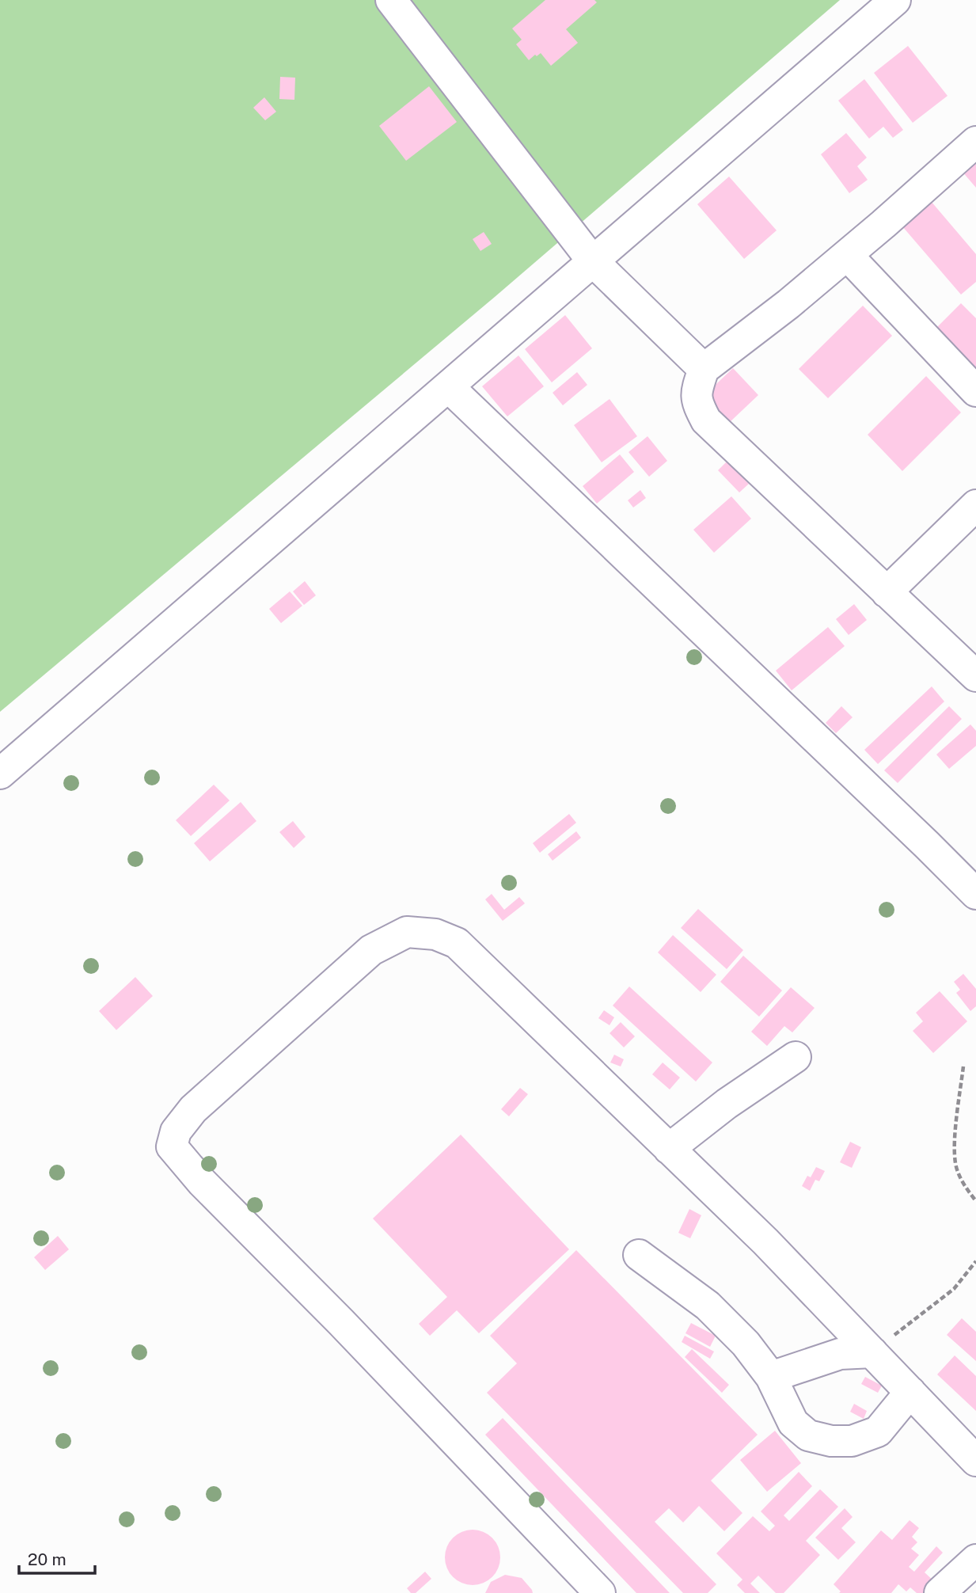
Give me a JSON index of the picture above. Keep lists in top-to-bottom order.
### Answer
{
  "scale_bar": "20 m"
}
